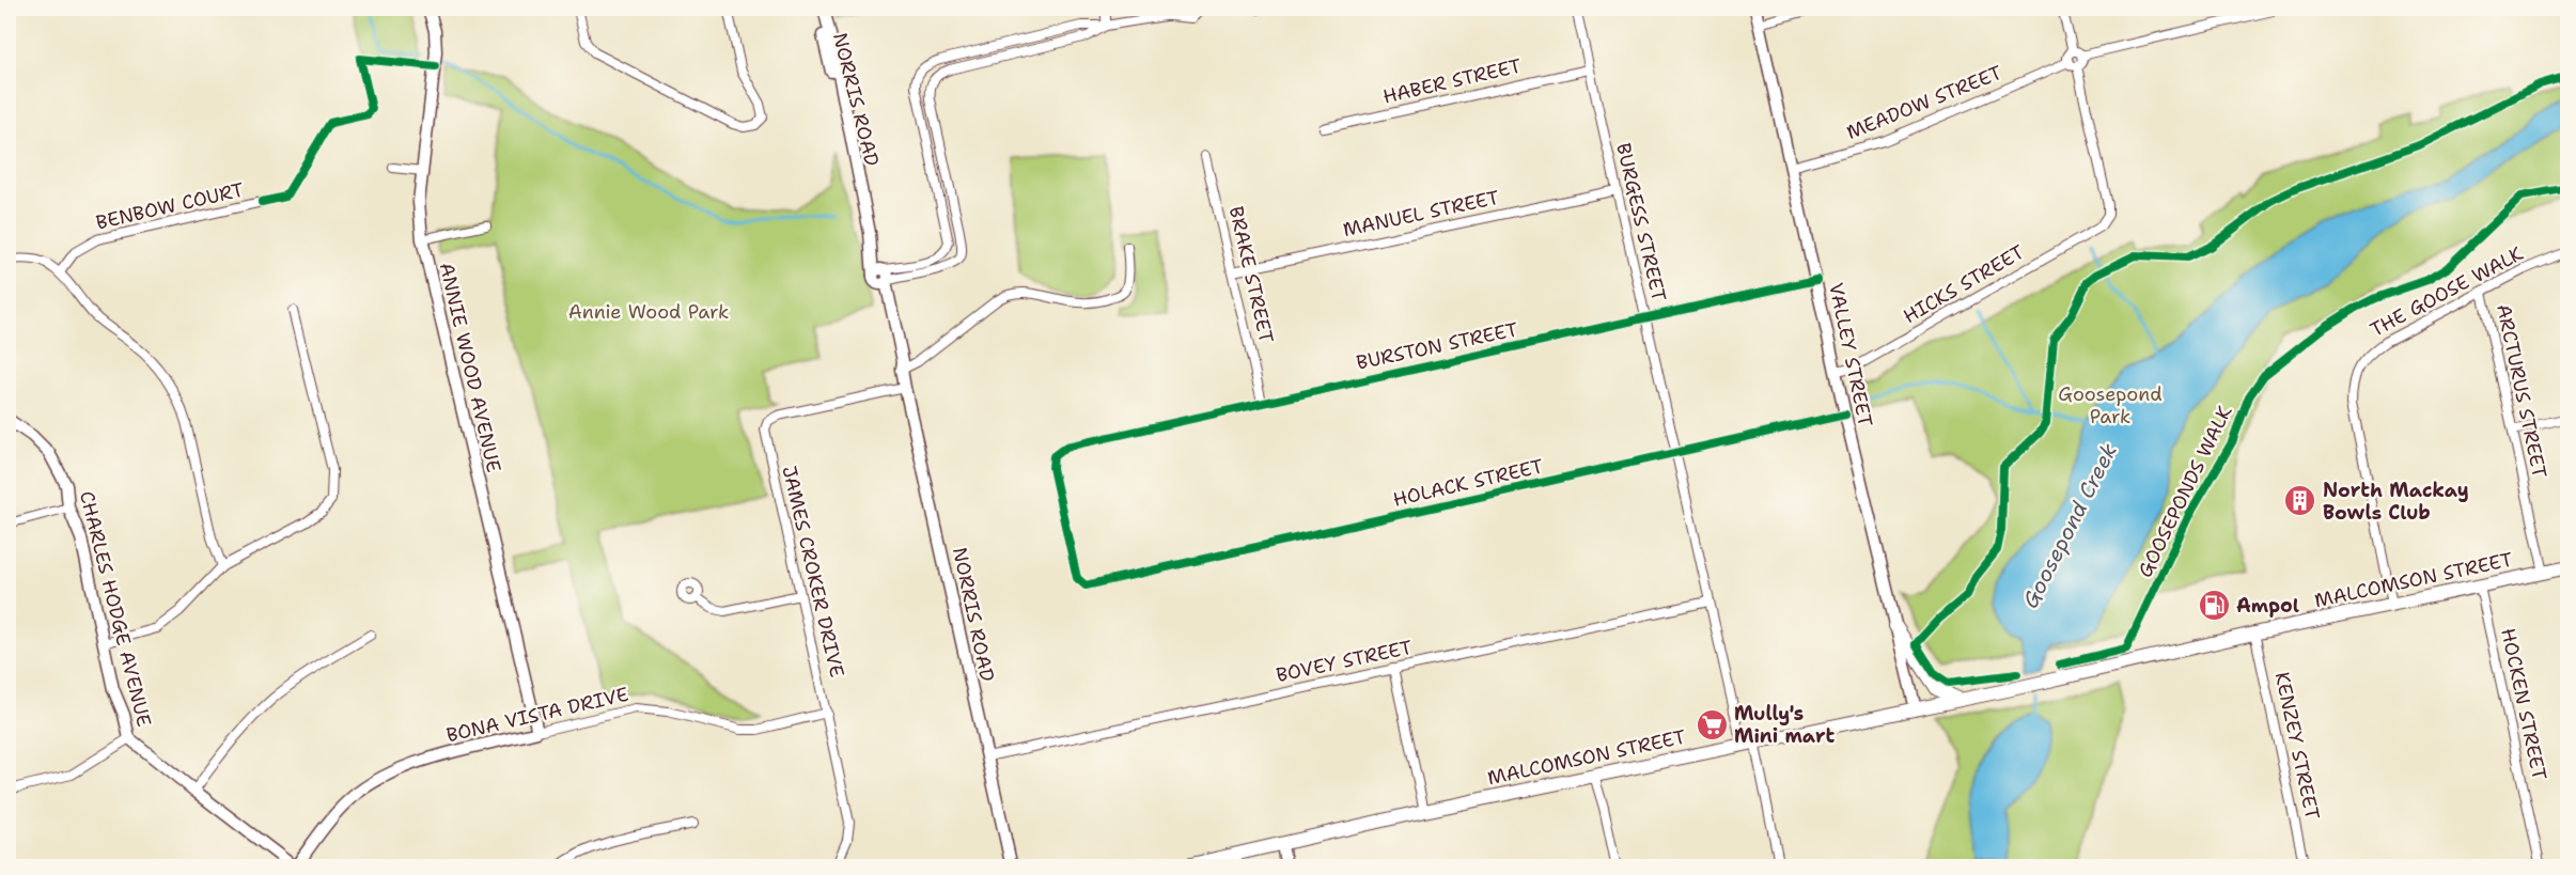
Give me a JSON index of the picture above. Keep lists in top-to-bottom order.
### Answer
{
  "streets": {
    "main road": ["MALCOMSON STREET"],
    "street": [
      "HABER STREET",
      "NORRIS ROAD",
      "MEADOW STREET",
      "BENBOW COURT",
      "MANUEL STREET",
      "BURGESS STREET",
      "BRAKE STREET",
      "HICKS STREET",
      "THE GOOSE WALK",
      "BURSTON STREET",
      "VALLEY STREET",
      "ANNIE WOOD AVENUE",
      "ARCTURUS STREET",
      "HOLACK STREET",
      "JAMES CROKER DRIVE",
      "CHARLES HODGE AVENUE",
      "BOVEY STREET",
      "HOCKEN STREET",
      "BONA VISTA DRIVE",
      "KENZEY STREET"
    ],
    "cycle path": ["GOOSEPONDS WALK"]
  },
  "crossings": [
    ["HABER STREET", "BURGESS STREET"],
    ["NORRIS ROAD", "JAMES CROKER DRIVE"],
    ["NORRIS ROAD", "BOVEY STREET"],
    ["MEADOW STREET", "HICKS STREET"],
    ["MEADOW STREET", "VALLEY STREET"],
    ["MANUEL STREET", "BURGESS STREET"],
    ["MANUEL STREET", "BRAKE STREET"],
    ["BURGESS STREET", "BURSTON STREET"],
    ["BURGESS STREET", "HOLACK STREET"],
    ["BURGESS STREET", "MALCOMSON STREET"],
    ["BURGESS STREET", "BOVEY STREET"],
    ["BRAKE STREET", "BURSTON STREET"],
    ["HICKS STREET", "VALLEY STREET"],
    ["THE GOOSE WALK", "ARCTURUS STREET"],
    ["THE GOOSE WALK", "MALCOMSON STREET"],
    ["BURSTON STREET", "VALLEY STREET"],
    ["BURSTON STREET", "HOLACK STREET"],
    ["VALLEY STREET", "HOLACK STREET"],
    ["VALLEY STREET", "MALCOMSON STREET"],
    ["ANNIE WOOD AVENUE", "BONA VISTA DRIVE"],
    ["ARCTURUS STREET", "MALCOMSON STREET"],
    ["JAMES CROKER DRIVE", "BONA VISTA DRIVE"],
    ["MALCOMSON STREET", "HOCKEN STREET"],
    ["MALCOMSON STREET", "KENZEY STREET"],
    ["CHARLES HODGE AVENUE", "BONA VISTA DRIVE"]
  ],
  "water": ["Goosepond Creek"],
  "parks": ["Annie Wood Park", "Goosepond Park"],
  "places": {
    "building": ["North Mackay Bowls Club"],
    "fuel station": ["Ampol"],
    "supermarket": ["Mully's Mini mart"]
  }
}
